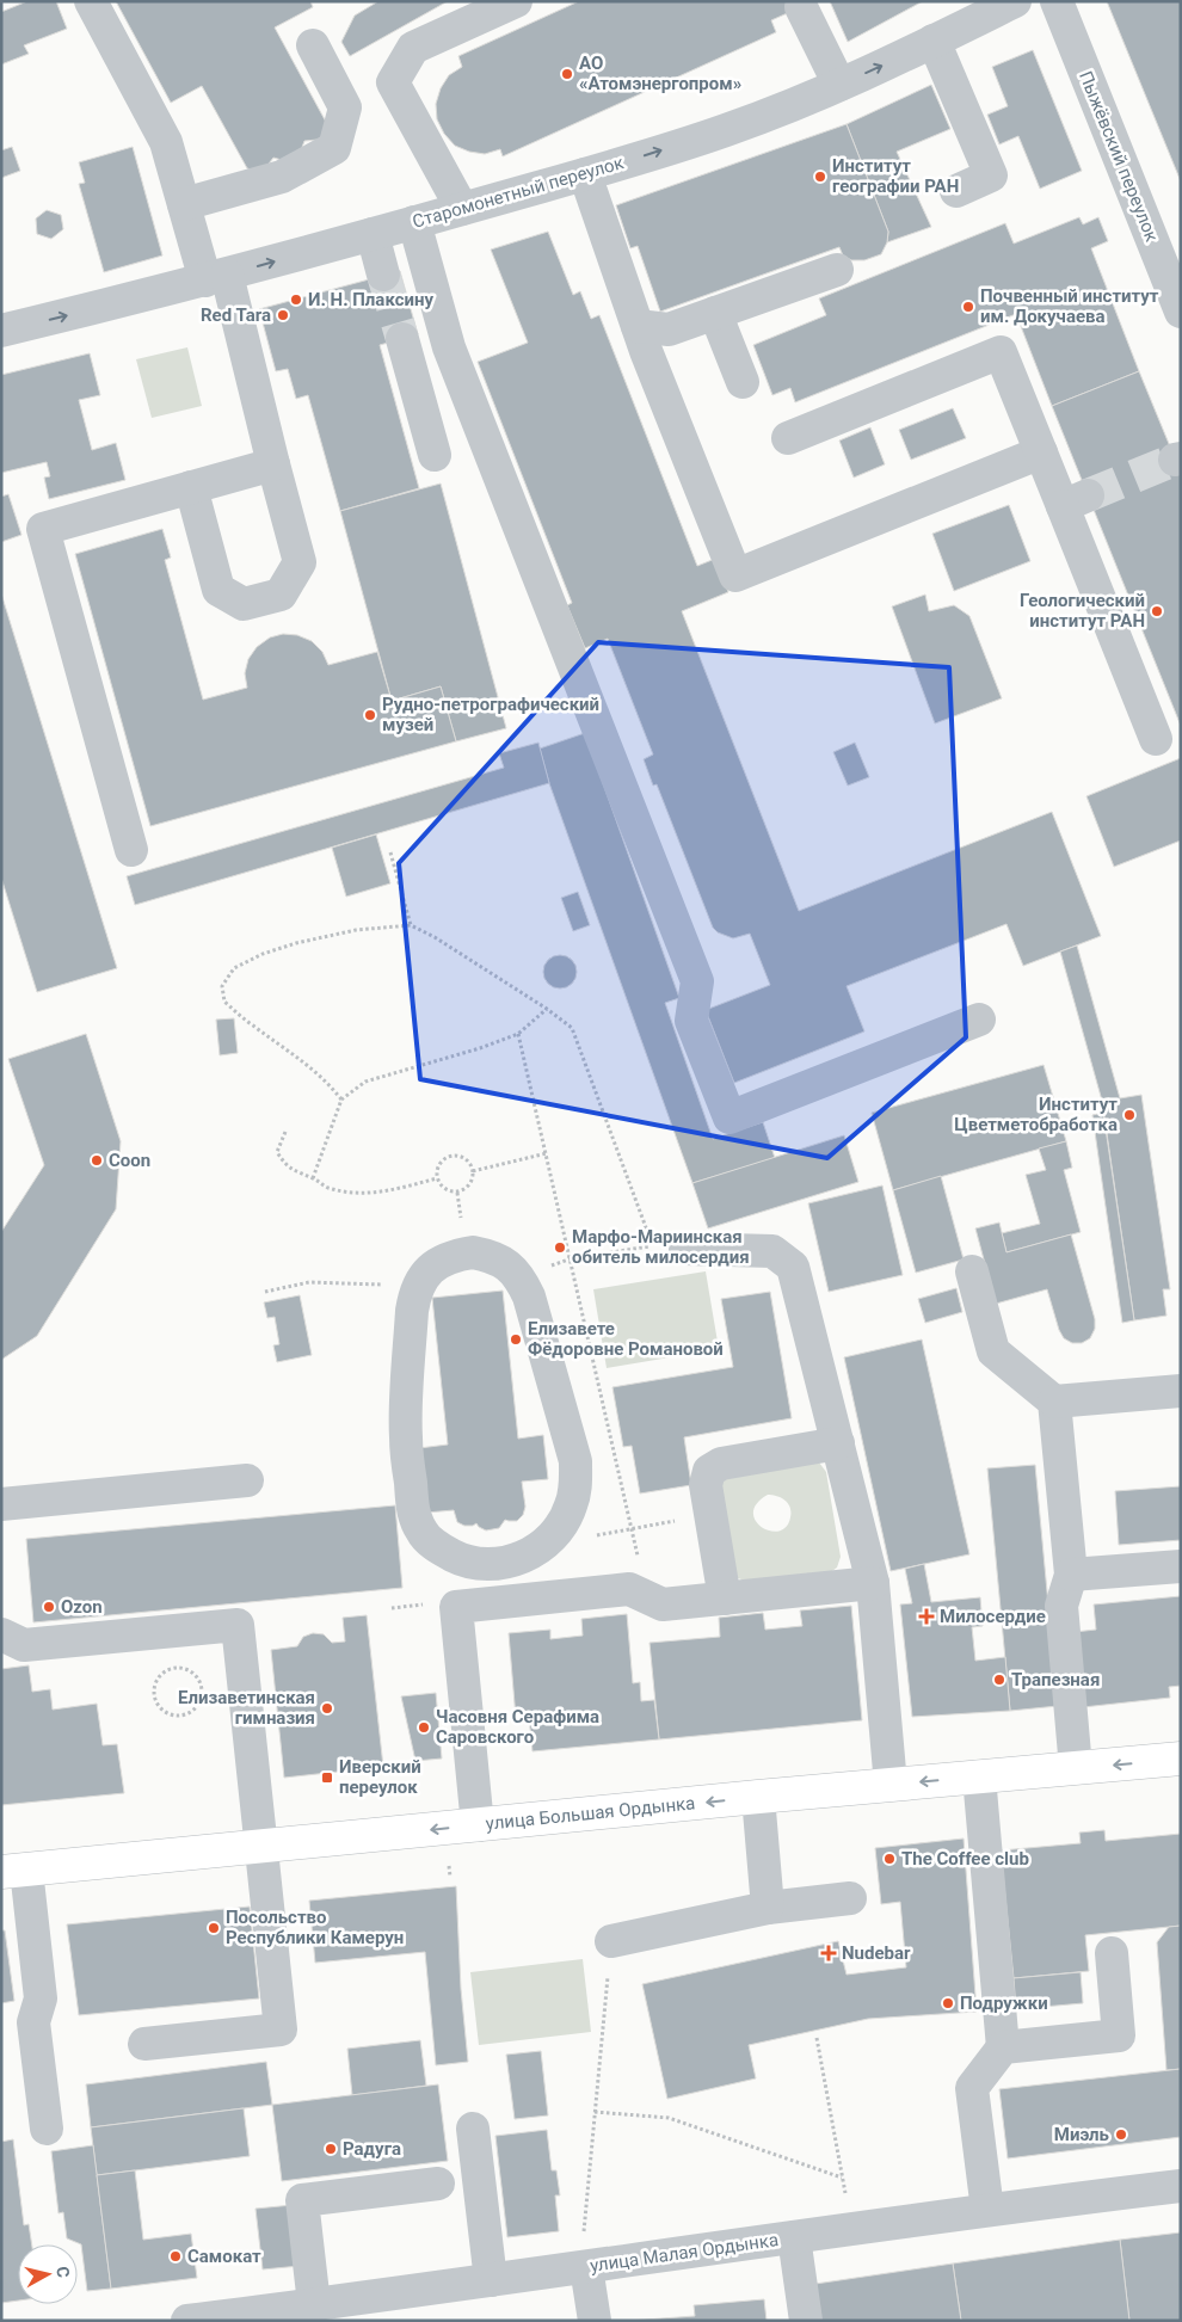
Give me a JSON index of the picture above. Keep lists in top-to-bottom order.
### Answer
{
  "streets": {
    "main road": ["улица Большая Ордынка"],
    "street": ["Пыжёвский переулок", "Старомонетный переулок", "улица Малая Ордынка"]
  },
  "one_way": ["улица Большая Ордынка"],
  "places": {
    "other": [
      "АО «Атомэнергопром»",
      "Институт географии РАН",
      "И. Н. Плаксину",
      "Почвенный институт им. Докучаева",
      "Red Tara",
      "Геологический институт РАН",
      "Рудно-петрографический музей",
      "Институт Цветметобработка",
      "Coon",
      "Марфо-Мариинская обитель милосердия",
      "Елизавете Фёдоровне Романовой",
      "Ozon",
      "Трапезная",
      "Елизаветинская гимназия",
      "Часовня Серафима Саровского",
      "The Coffee club",
      "Посольство Республики Камерун",
      "Подружки",
      "Миэль",
      "Радуга",
      "Самокат"
    ],
    "health": ["Милосердие", "Nudebar"],
    "transit": ["Иверский переулок"]
  },
  "north": "right"
}
